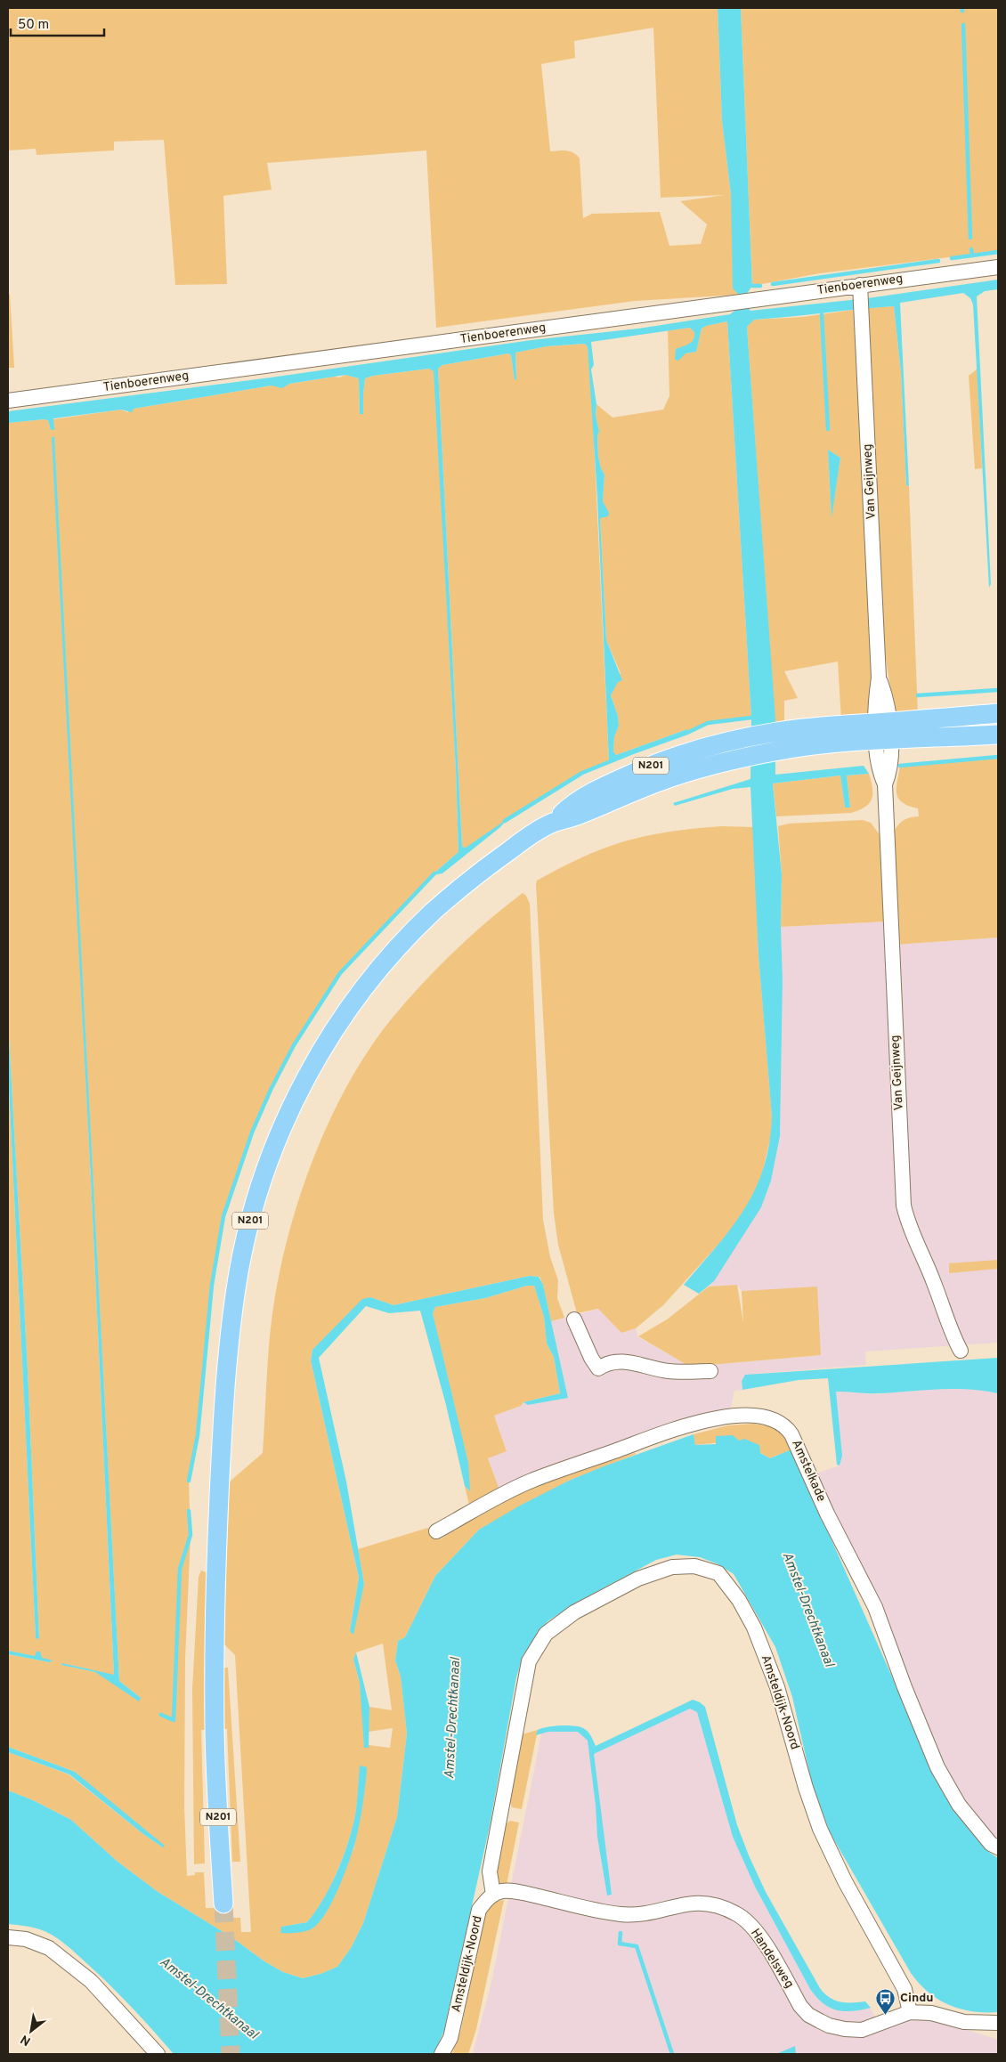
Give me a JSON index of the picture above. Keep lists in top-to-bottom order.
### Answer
{
  "streets": {
    "main road": ["N201"],
    "street": [
      "Tienboerenweg",
      "Van Geijnweg",
      "Amstelkade",
      "Amsteldijk-Noord",
      "Handelsweg"
    ]
  },
  "crossings": [
    ["Tienboerenweg", "Van Geijnweg"],
    ["Van Geijnweg", "N201"],
    ["Amsteldijk-Noord", "Handelsweg"]
  ],
  "water": ["Amstel-Drechtkanaal"],
  "places": {
    "bus stop": ["Cindu"]
  },
  "scale_bar": "50 m",
  "north": "bottom left"
}
